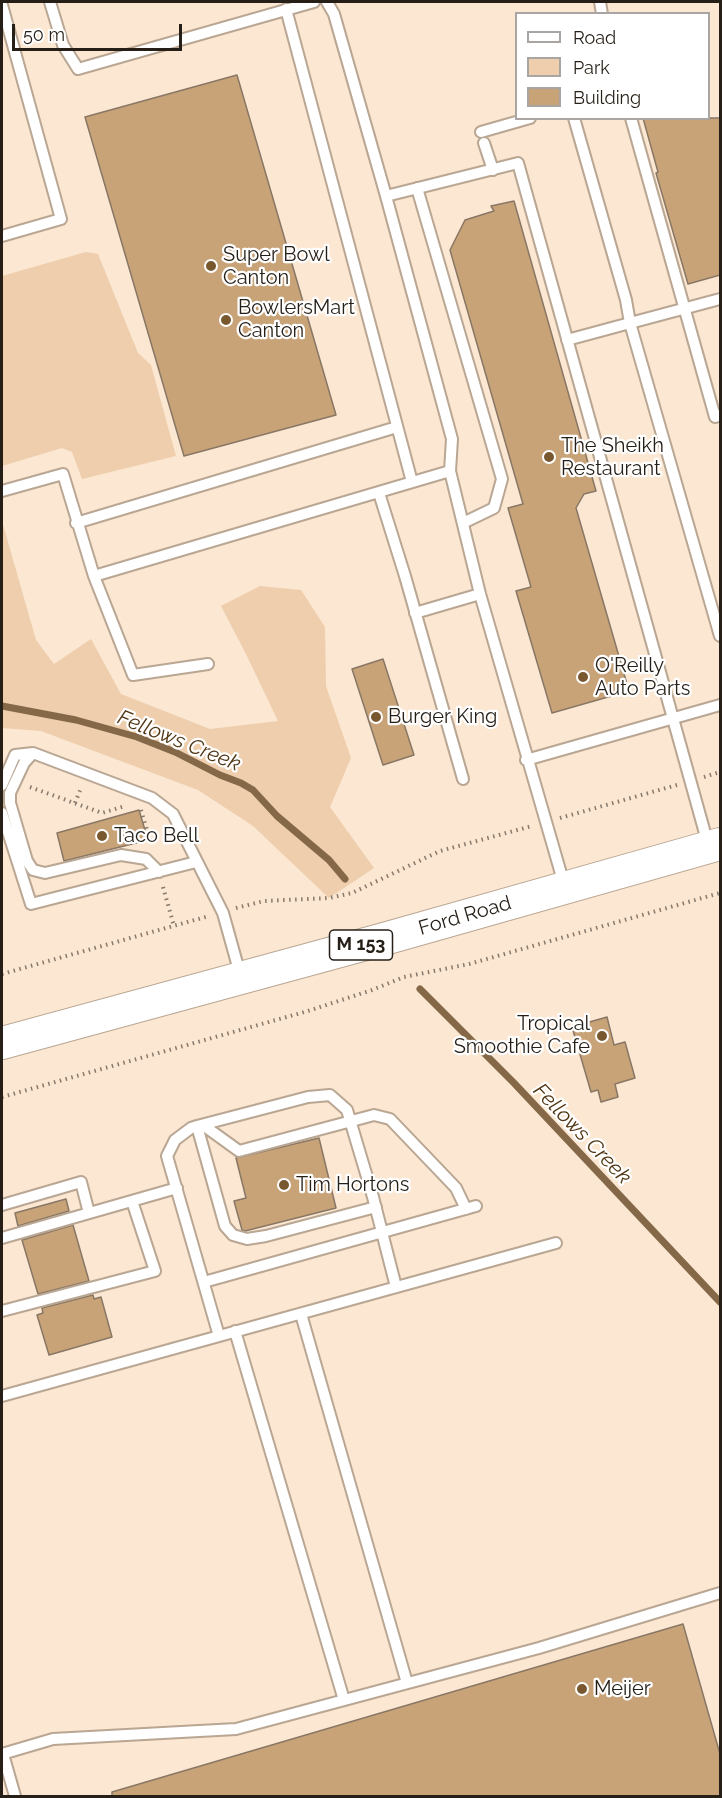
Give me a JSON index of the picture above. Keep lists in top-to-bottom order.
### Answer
{
  "streets": {
    "main road": ["Ford Road", "M 153"]
  },
  "water": ["Fellows Creek"],
  "places": [
    "Super Bowl Canton",
    "BowlersMart Canton",
    "The Sheikh Restaurant",
    "O'Reilly Auto Parts",
    "Burger King",
    "Taco Bell",
    "Tropical Smoothie Cafe",
    "Tim Hortons",
    "Meijer"
  ],
  "legend": ["Road", "Park", "Building"],
  "scale_bar": "50 m"
}
